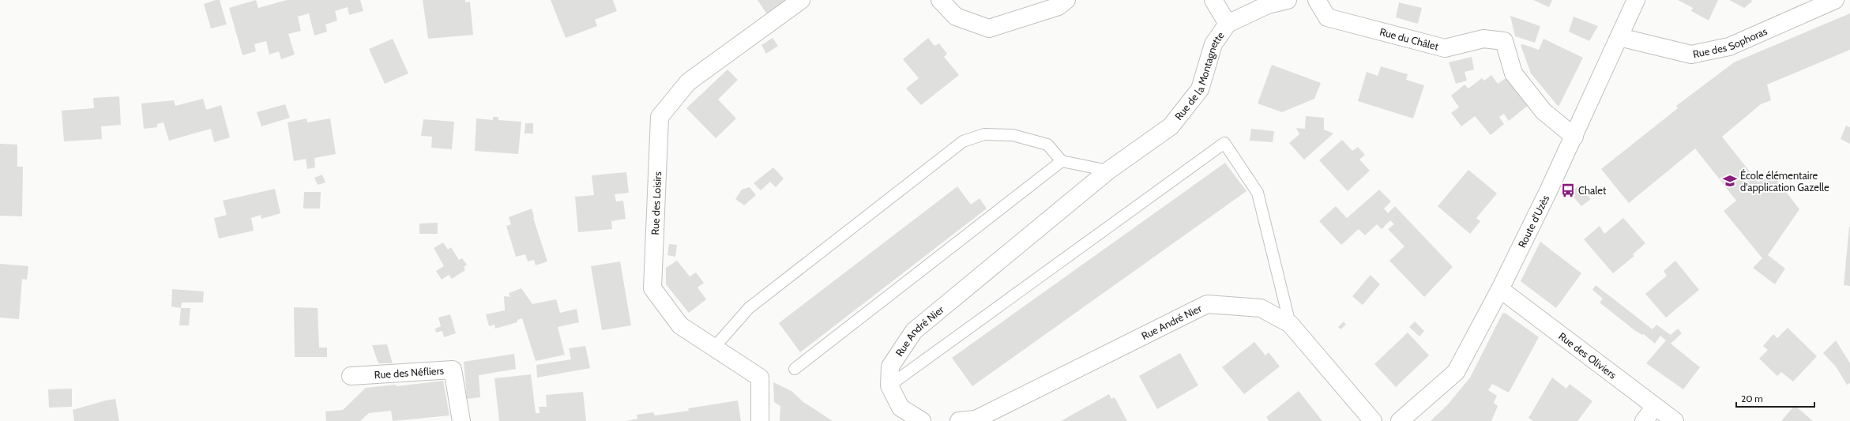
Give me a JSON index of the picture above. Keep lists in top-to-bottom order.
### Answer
{
  "streets": {
    "street": [
      "Rue du Châlet",
      "Rue des Sophoras",
      "Rue de la Montagnette",
      "Rue des Loisirs",
      "Route d'Uzès",
      "Rue André Nier",
      "Rue des Oliviers",
      "Rue des Néfliers"
    ]
  },
  "crossings": [
    ["Rue du Châlet", "Route d'Uzès"],
    ["Rue des Sophoras", "Route d'Uzès"],
    ["Rue de la Montagnette", "Rue André Nier"],
    ["Route d'Uzès", "Rue des Oliviers"]
  ],
  "places": {
    "school or university": ["École élémentaire d'application Gazelle"],
    "bus stop": ["Chalet"]
  },
  "scale_bar": "20 m"
}
